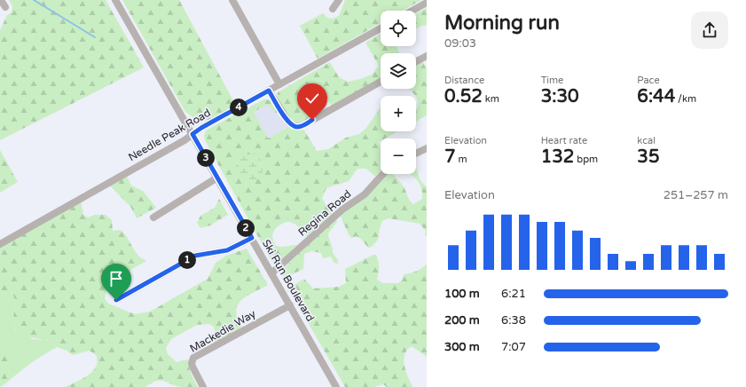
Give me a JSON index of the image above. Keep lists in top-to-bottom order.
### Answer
{
  "streets": {
    "street": [
      "Needle Peak Road",
      "Regina Road",
      "Ski Run Boulevard",
      "Mackedie Way"
    ]
  },
  "crossings": [
    ["Needle Peak Road", "Ski Run Boulevard"],
    ["Regina Road", "Ski Run Boulevard"],
    ["Ski Run Boulevard", "Mackedie Way"]
  ],
  "page": {
    "heading": ["Morning run", "09:03"],
    "map_buttons": ["+", "−"],
    "stats": [
      ["Distance", "0.52 km"],
      ["Time", "3:30"],
      ["Pace", "6:44 /km"],
      ["Elevation", "7 m"],
      ["Heart rate", "132 bpm"],
      ["kcal", "35"]
    ],
    "pins": [
      "4",
      "3",
      "2",
      "1"
    ],
    "chart": ["Elevation", "251–257 m"],
    "list": [
      {
        "name": "100 m",
        "note": "6:21"
      },
      {
        "name": "200 m",
        "note": "6:38"
      },
      {
        "name": "300 m",
        "note": "7:07"
      }
    ]
  }
}
